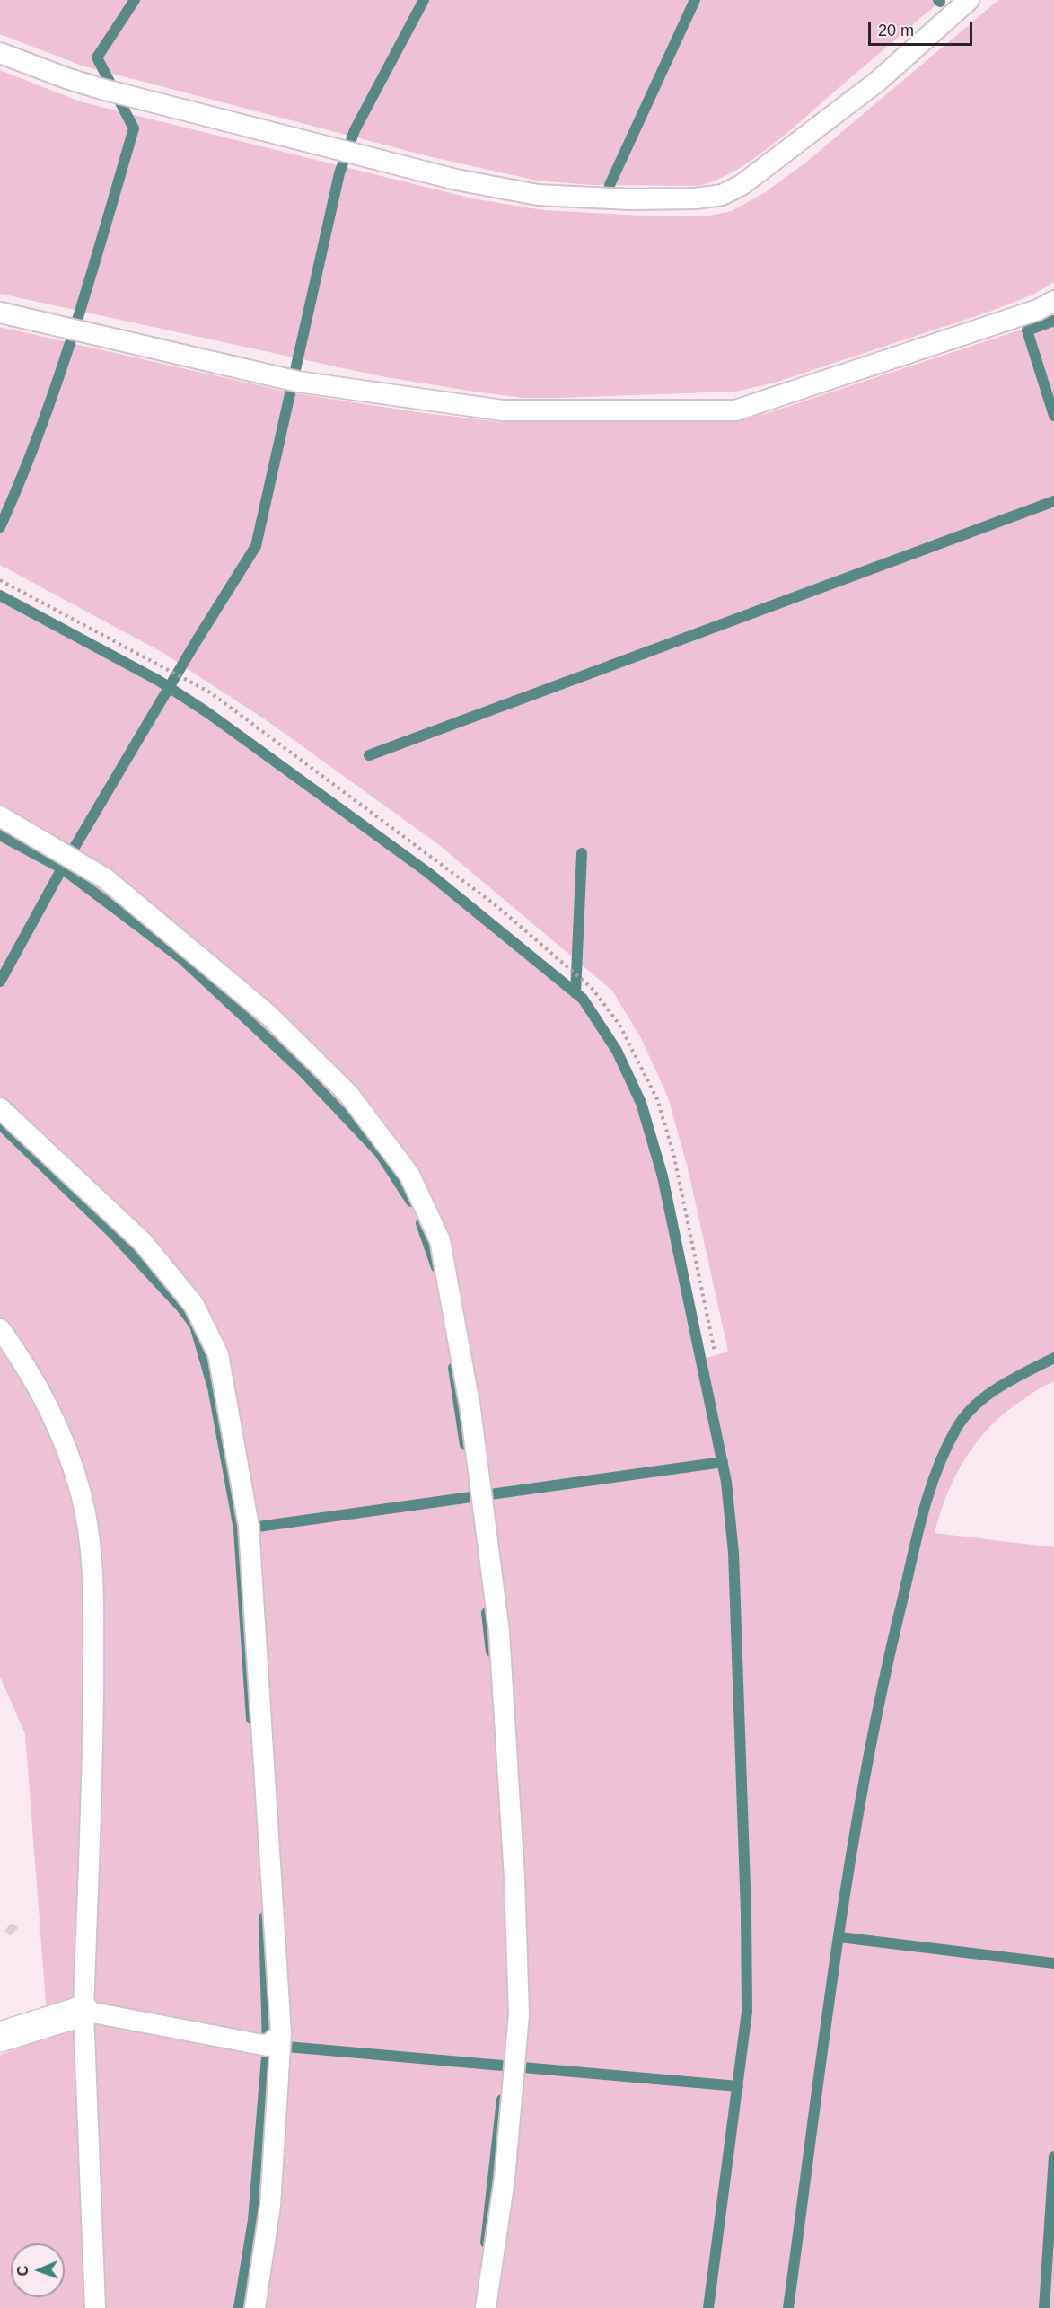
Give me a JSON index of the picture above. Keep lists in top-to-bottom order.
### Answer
{
  "scale_bar": "20 m",
  "north": "left"
}
